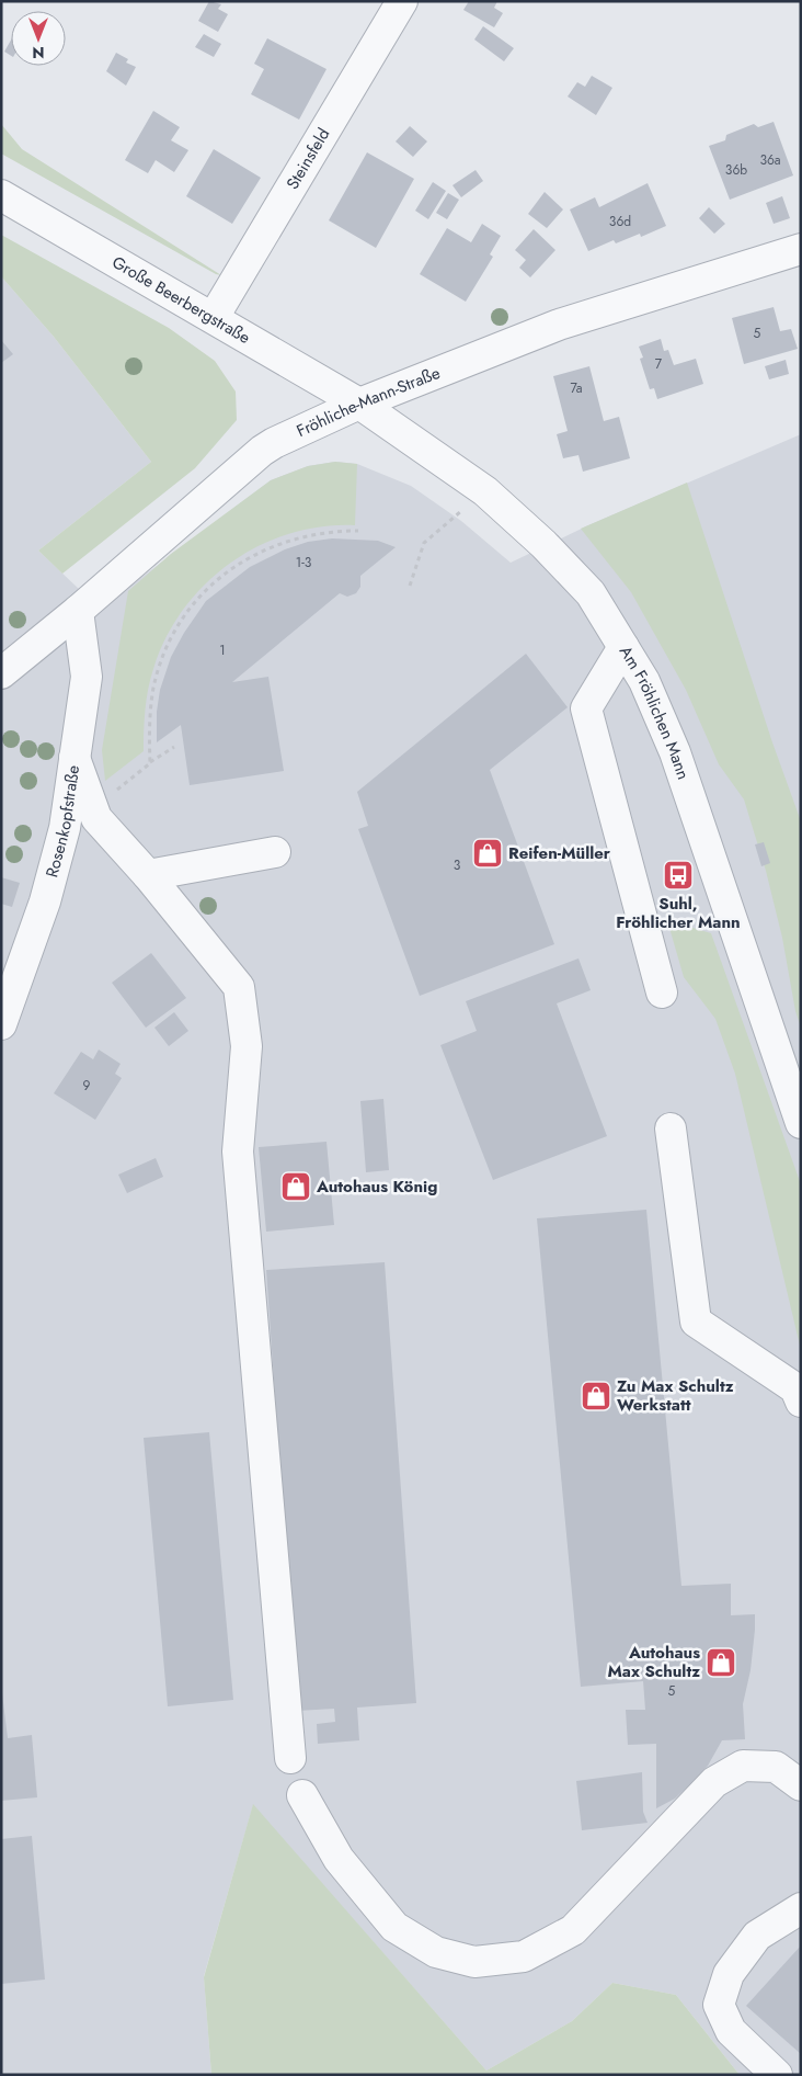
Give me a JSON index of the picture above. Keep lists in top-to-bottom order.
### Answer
{
  "streets": {
    "street": [
      "Steinsfeld",
      "Große Beerbergstraße",
      "Fröhliche-Mann-Straße",
      "Am Fröhlichen Mann",
      "Rosenkopfstraße"
    ]
  },
  "crossings": [
    ["Steinsfeld", "Große Beerbergstraße"],
    ["Große Beerbergstraße", "Fröhliche-Mann-Straße"],
    ["Große Beerbergstraße", "Am Fröhlichen Mann"],
    ["Fröhliche-Mann-Straße", "Am Fröhlichen Mann"],
    ["Fröhliche-Mann-Straße", "Rosenkopfstraße"]
  ],
  "places": {
    "shop": [
      "Reifen-Müller",
      "Autohaus König",
      "Zu Max Schultz Werkstatt",
      "Autohaus Max Schultz"
    ],
    "bus stop": ["Suhl, Fröhlicher Mann"]
  },
  "house_numbers": [
    "36a",
    "36b",
    "36d",
    "5",
    "7",
    "7a",
    "1-3",
    "1",
    "3",
    "9",
    "5"
  ],
  "north": "bottom"
}
